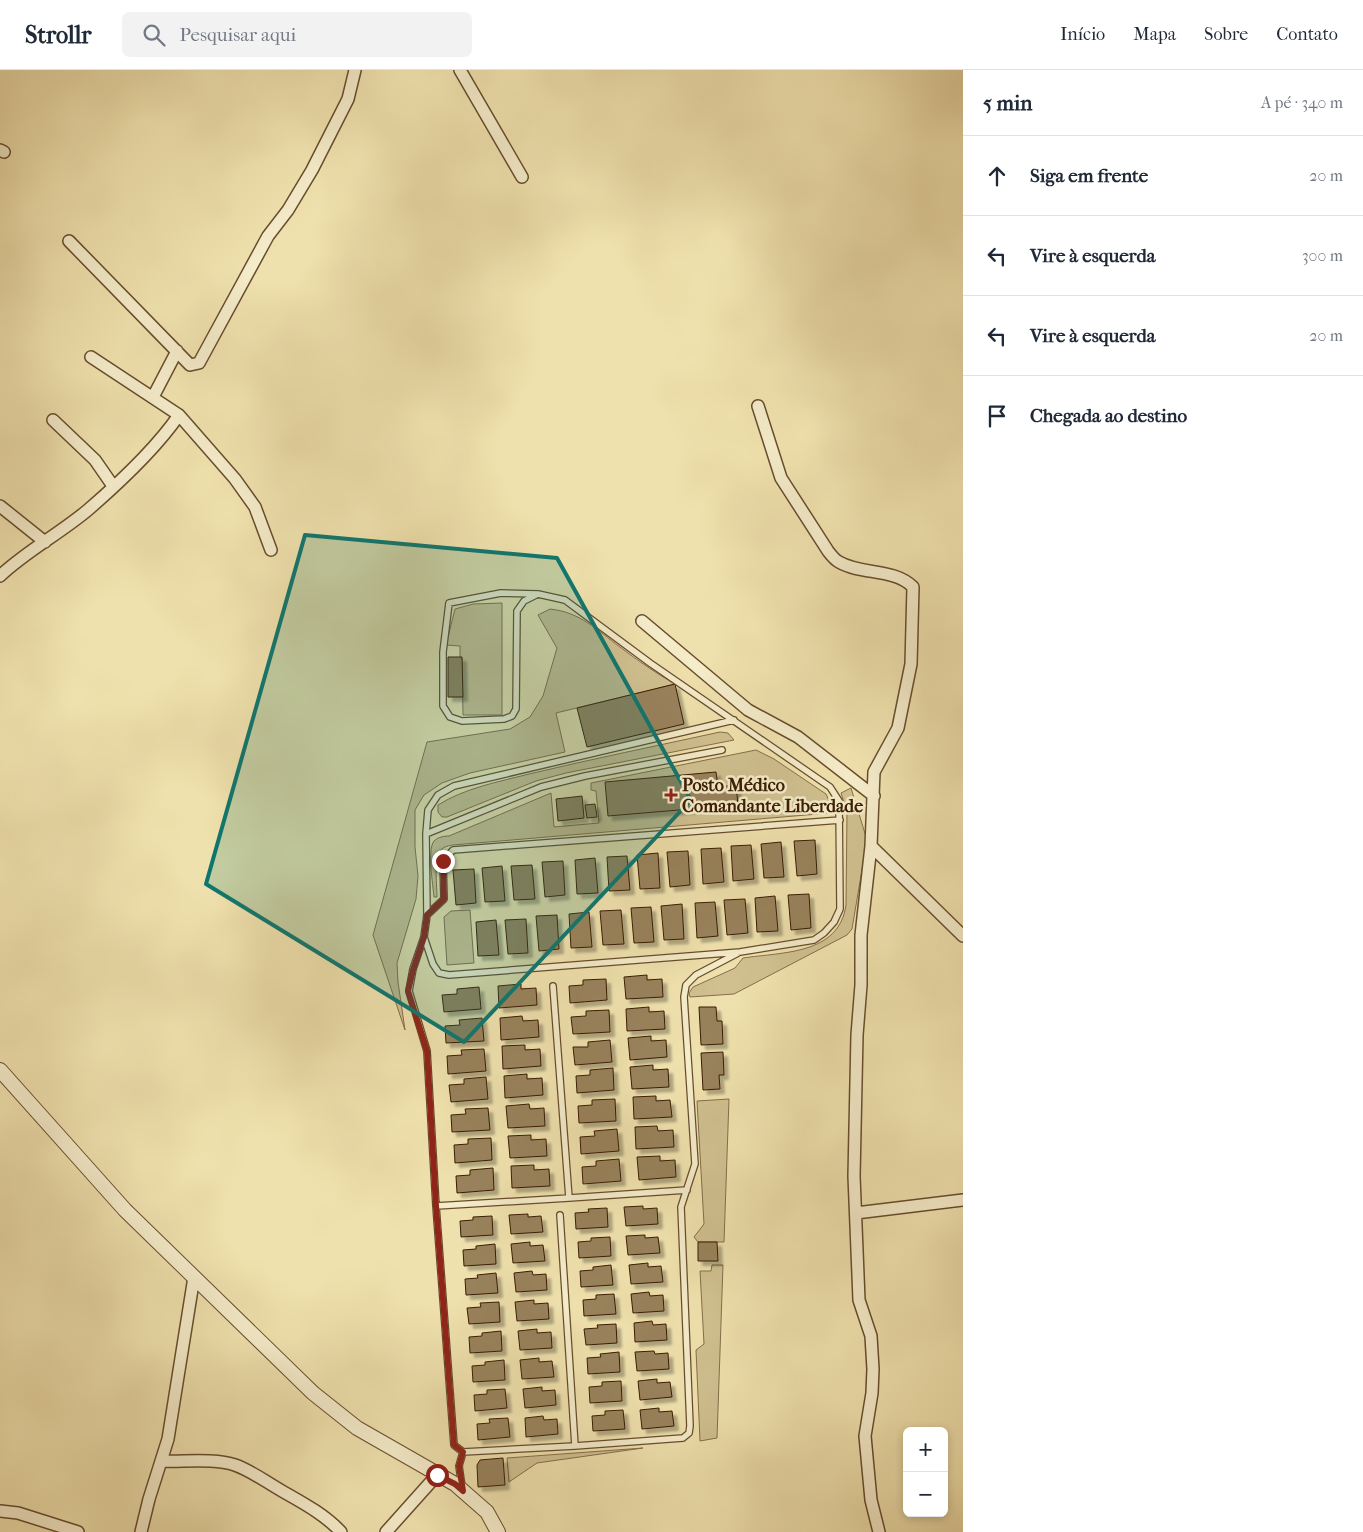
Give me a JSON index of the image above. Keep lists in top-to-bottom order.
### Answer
{
  "places": {
    "health": ["Posto Médico Comandante Liberdade"]
  },
  "page": {
    "header": "Strollr",
    "search": "Pesquisar aqui",
    "nav": [
      "Início",
      "Mapa",
      "Sobre",
      "Contato"
    ],
    "heading": ["5 min", "A pé · 340 m"],
    "list": [
      ["Siga em frente", "20 m"],
      ["Vire à esquerda", "300 m"],
      ["Vire à esquerda", "20 m"],
      "Chegada ao destino"
    ],
    "map_buttons": ["+", "−"]
  }
}
